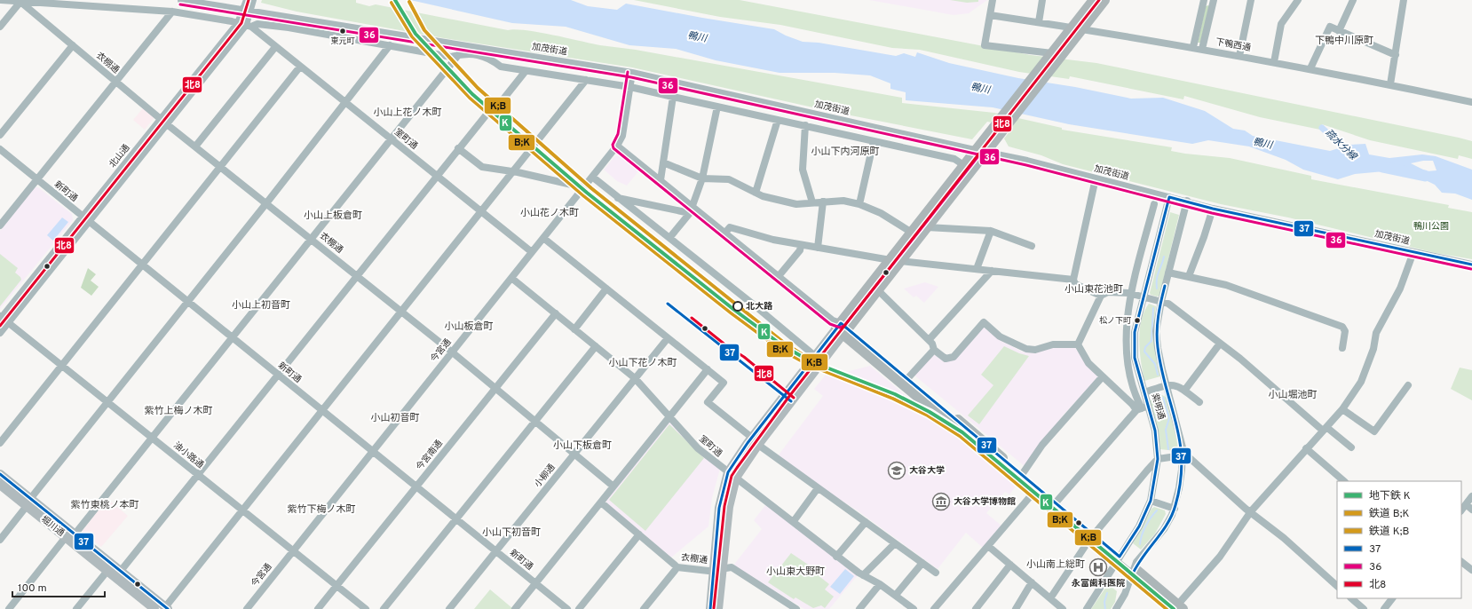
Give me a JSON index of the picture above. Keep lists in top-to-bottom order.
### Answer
{
  "streets": {
    "main road": ["堀川通"],
    "street": [
      "下鴨西通",
      "加茂街道",
      "衣棚通",
      "室町通",
      "北山通",
      "新町通",
      "今宮通",
      "紫明通",
      "油小路通",
      "今宮南通",
      "小柳通"
    ]
  },
  "crossings": [
    ["加茂街道", "北山通"],
    ["加茂街道", "今宮通"],
    ["加茂街道", "紫明通"],
    ["衣棚通", "北山通"],
    ["衣棚通", "今宮通"],
    ["衣棚通", "今宮南通"],
    ["衣棚通", "小柳通"],
    ["室町通", "北山通"],
    ["室町通", "今宮通"],
    ["室町通", "今宮南通"],
    ["室町通", "小柳通"],
    ["北山通", "新町通"],
    ["北山通", "油小路通"],
    ["新町通", "今宮通"],
    ["新町通", "今宮南通"],
    ["新町通", "小柳通"],
    ["今宮通", "油小路通"],
    ["油小路通", "今宮南通"]
  ],
  "districts": [
    "下鴨中川原町",
    "小山上花ノ木町",
    "小山下内河原町",
    "小山花ノ木町",
    "小山上板倉町",
    "小山東花池町",
    "小山上初音町",
    "小山板倉町",
    "小山下花ノ木町",
    "小山堀池町",
    "紫竹上梅ノ木町",
    "小山初音町",
    "小山下板倉町",
    "紫竹東桃ノ本町",
    "紫竹下梅ノ木町",
    "小山下初音町",
    "小山南上総町",
    "小山東大野町"
  ],
  "water": ["鴨川", "疏水分線"],
  "parks": ["鴨川公園"],
  "places": {
    "other": ["東元町", "北大路", "松ノ下町"],
    "school or university": ["大谷大学"],
    "museum": ["大谷大学博物館"],
    "hospital": ["永富歯科医院"]
  },
  "lines": [
    "metro line K",
    "transit line 北8",
    "rail line K;B",
    "rail line B;K",
    "transit line 36",
    "transit line 37"
  ],
  "legend": [
    "地下鉄 K",
    "鉄道 B;K",
    "鉄道 K;B",
    "37",
    "36",
    "北8"
  ],
  "scale_bar": "100 m"
}
